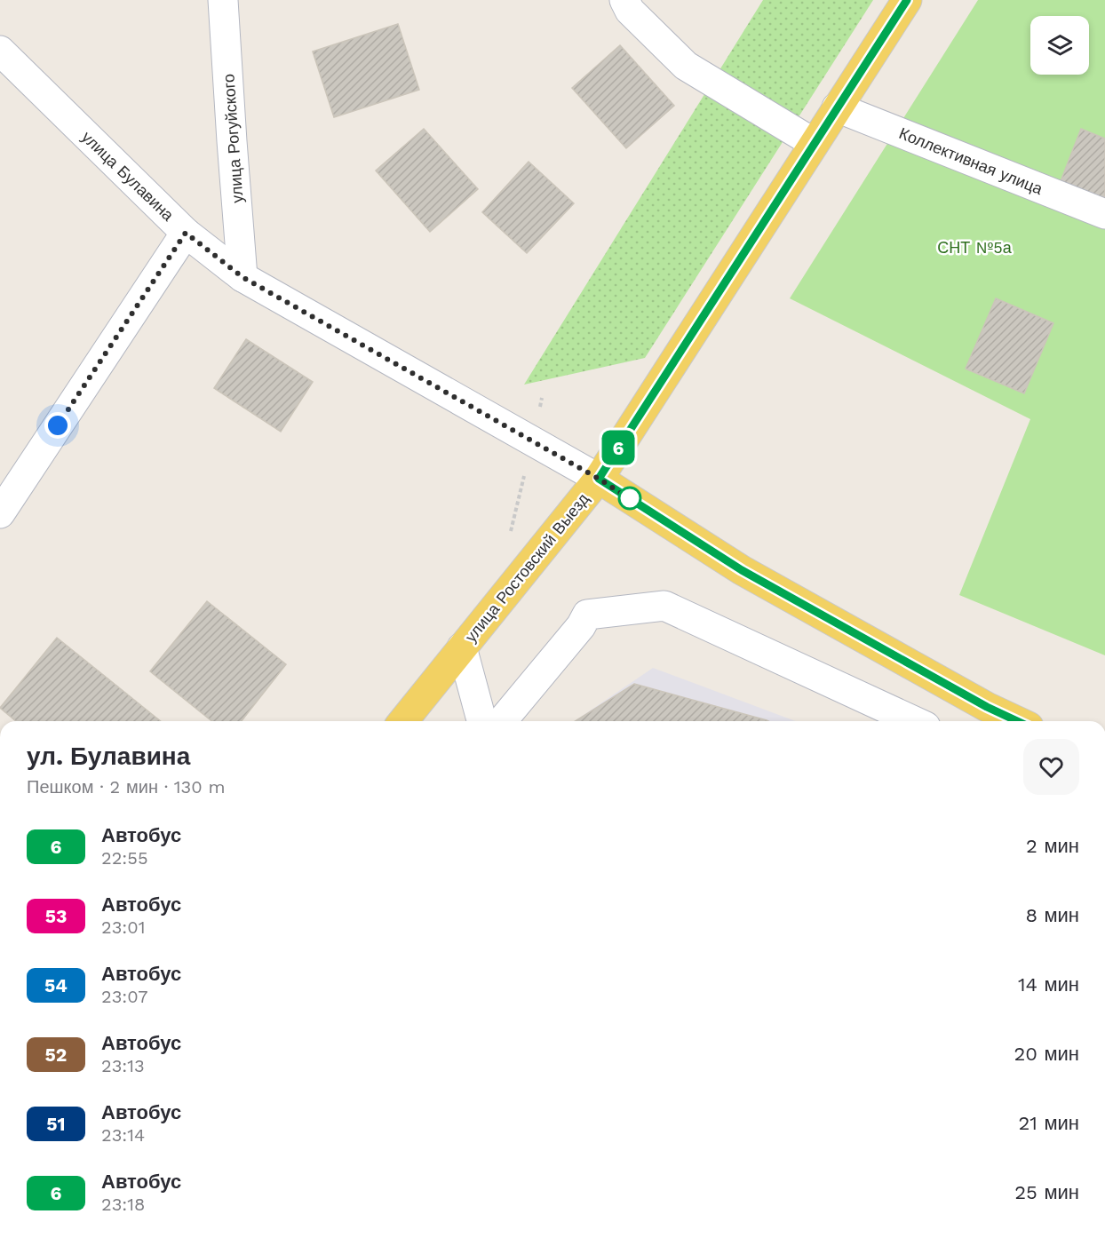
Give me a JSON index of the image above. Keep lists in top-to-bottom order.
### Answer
{
  "streets": {
    "main road": ["улица Ростовский Выезд"],
    "street": ["улица Рогуйского", "Коллективная улица", "улица Булавина"]
  },
  "crossings": [
    ["улица Рогуйского", "улица Булавина"],
    ["Коллективная улица", "улица Ростовский Выезд"],
    ["улица Булавина", "улица Ростовский Выезд"]
  ],
  "parks": ["СНТ №5а"],
  "lines": ["bus line 6"],
  "page": {
    "on_map": "6",
    "heading": ["ул. Булавина", "Пешком · 2 мин · 130 m"],
    "list": [
      {
        "mark": "6",
        "name": "Автобус",
        "note": "22:55",
        "value": "2 мин"
      },
      {
        "mark": "53",
        "name": "Автобус",
        "note": "23:01",
        "value": "8 мин"
      },
      {
        "mark": "54",
        "name": "Автобус",
        "note": "23:07",
        "value": "14 мин"
      },
      {
        "mark": "52",
        "name": "Автобус",
        "note": "23:13",
        "value": "20 мин"
      },
      {
        "mark": "51",
        "name": "Автобус",
        "note": "23:14",
        "value": "21 мин"
      },
      {
        "mark": "6",
        "name": "Автобус",
        "note": "23:18",
        "value": "25 мин"
      }
    ]
  }
}
